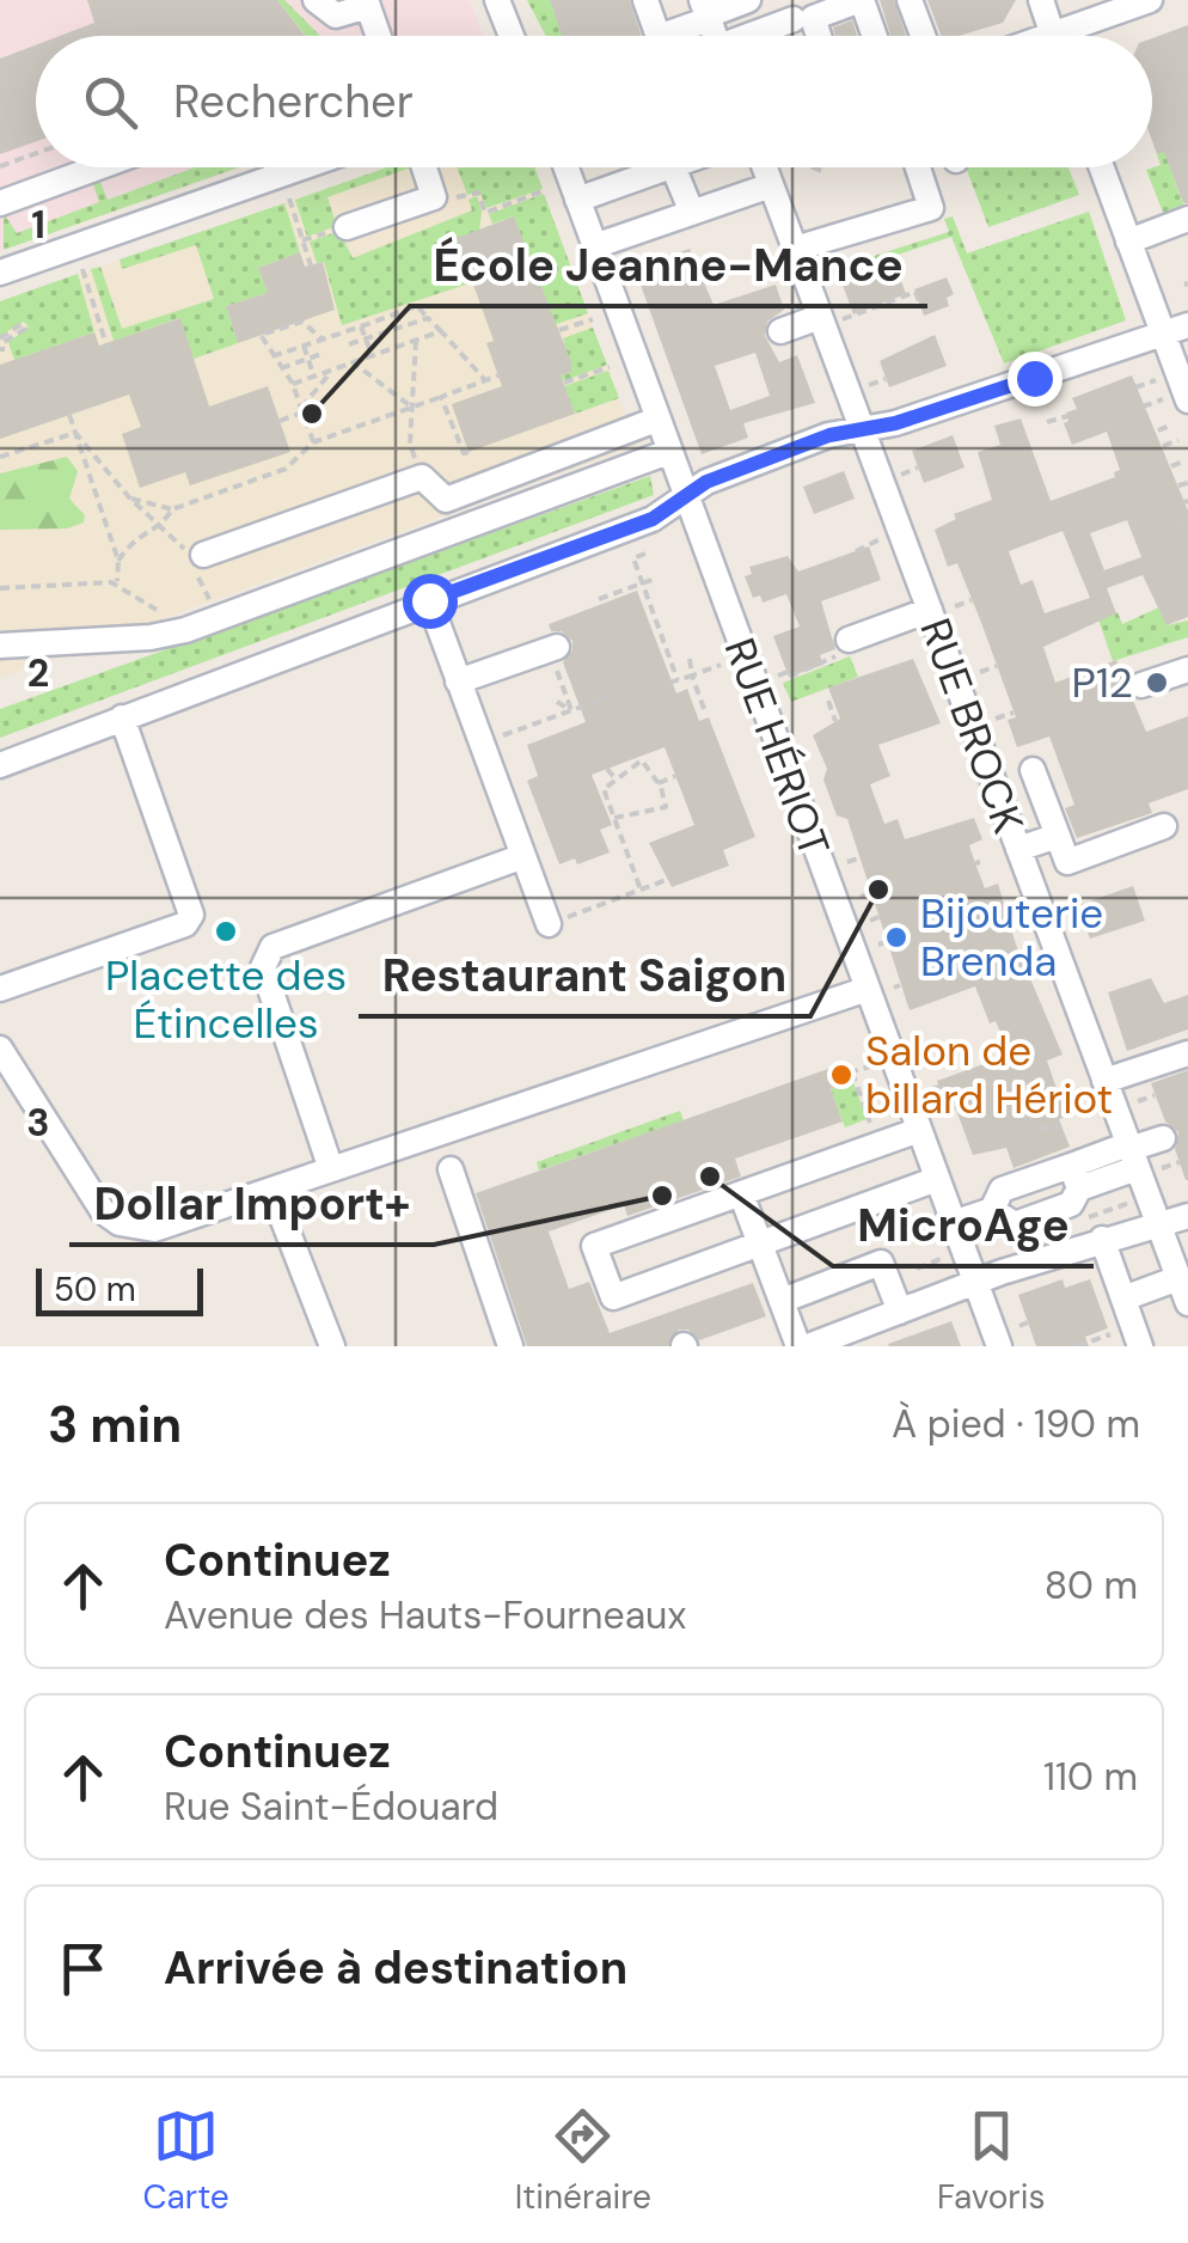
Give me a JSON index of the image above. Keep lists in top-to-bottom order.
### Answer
{
  "streets": {
    "street": ["RUE BROCK", "RUE HÉRIOT"]
  },
  "places": [
    "École Jeanne-Mance",
    "P12",
    "Restaurant Saigon",
    "Placette des Étincelles",
    "Bijouterie Brenda",
    "Salon de billard Hériot",
    "MicroAge",
    "Dollar Import+"
  ],
  "scale_bar": "50 m",
  "page": {
    "search": "Rechercher",
    "scale": "50 m",
    "heading": ["3 min", "À pied · 190 m"],
    "list": [
      ["Continuez", "Avenue des Hauts-Fourneaux", "80 m"],
      ["Continuez", "Rue Saint-Édouard", "110 m"],
      "Arrivée à destination"
    ],
    "nav": ["Carte", "Itinéraire", "Favoris"]
  },
  "grid": {
    "rows": ["1", "2", "3"]
  }
}
